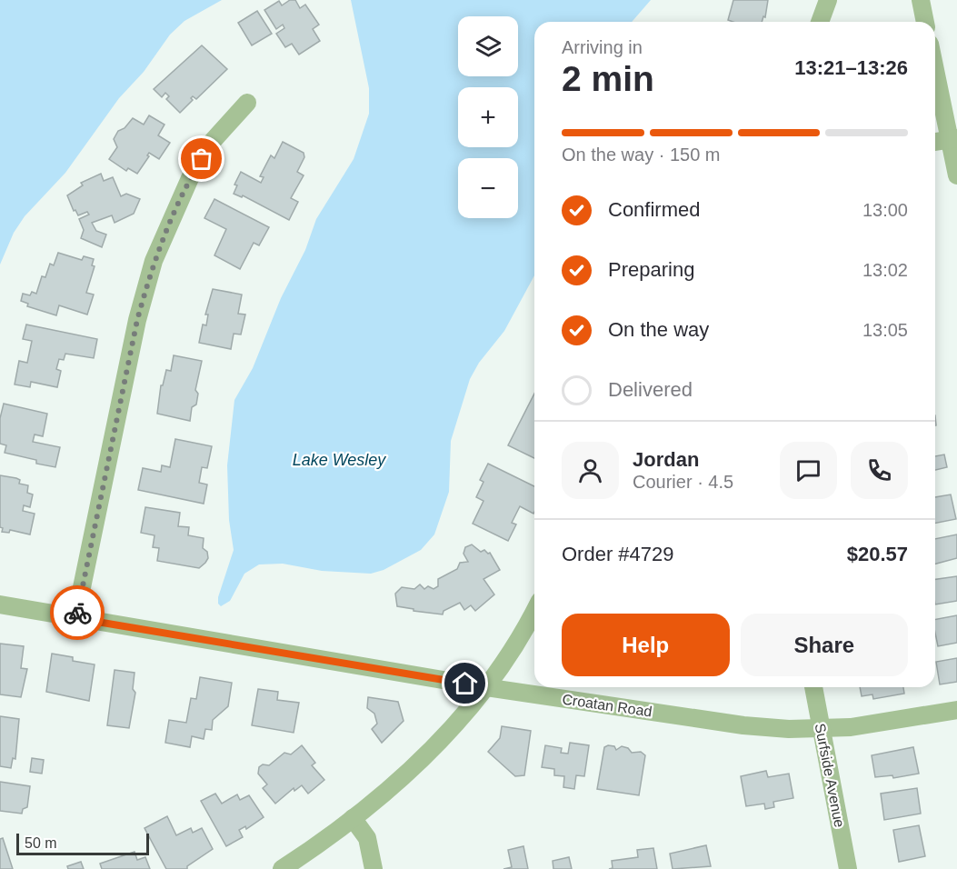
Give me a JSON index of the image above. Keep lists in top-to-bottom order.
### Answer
{
  "streets": {
    "street": ["Croatan Road", "Surfside Avenue"]
  },
  "crossings": [
    ["Croatan Road", "Surfside Avenue"]
  ],
  "water": ["Lake Wesley"],
  "scale_bar": "50 m",
  "page": {
    "map_buttons": ["+", "−"],
    "heading": ["2 min", "Arriving in", "13:21–13:26"],
    "panel": [
      "Jordan",
      "Courier · 4.5",
      "Order #4729",
      "$20.57"
    ],
    "bar": "On the way · 150 m",
    "list": [
      ["Confirmed", "13:00"],
      ["Preparing", "13:02"],
      ["On the way", "13:05"],
      "Delivered"
    ],
    "buttons": ["Help", "Share"],
    "scale": "50 m"
  }
}
